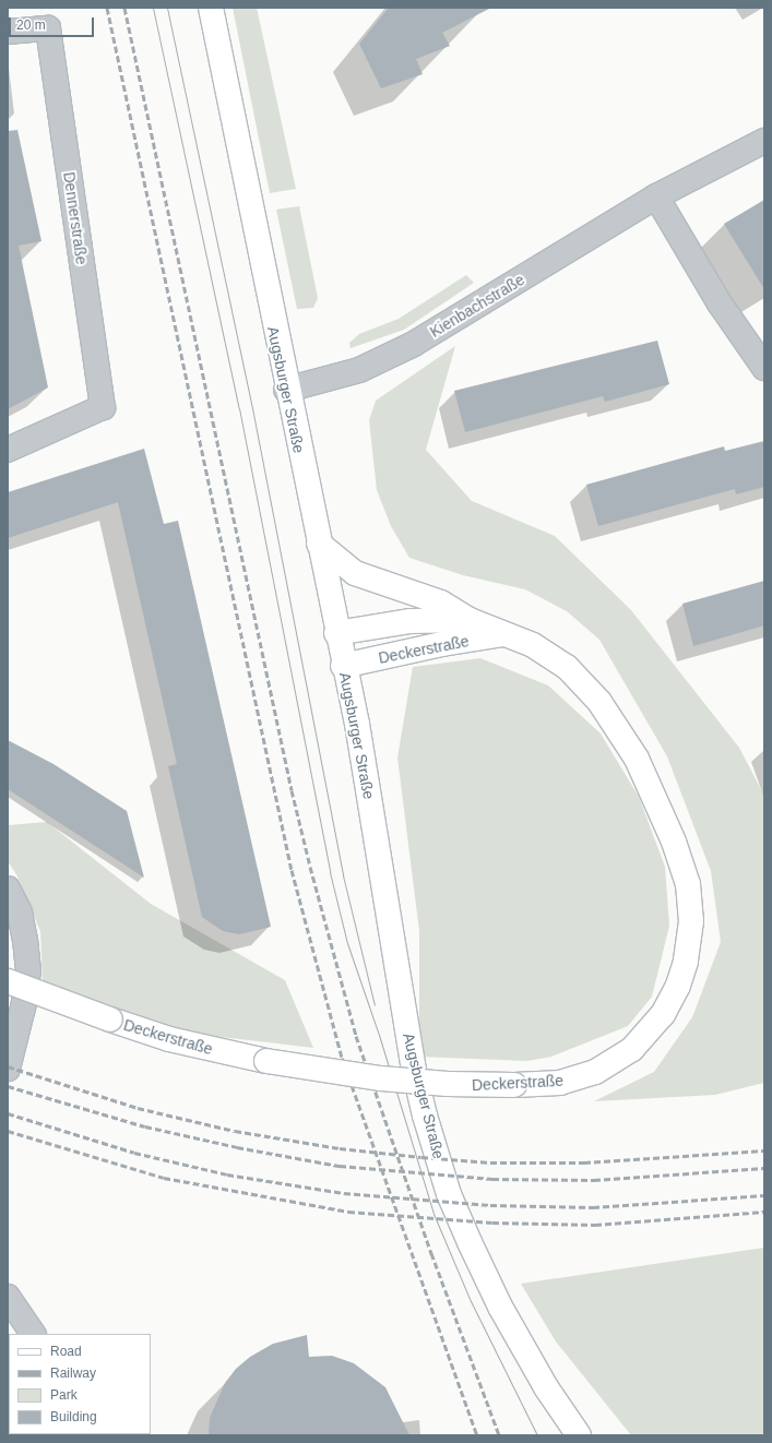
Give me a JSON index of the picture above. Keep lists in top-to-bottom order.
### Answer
{
  "streets": {
    "street": [
      "Dennerstraße",
      "Kienbachstraße",
      "Augsburger Straße",
      "Deckerstraße"
    ]
  },
  "crossings": [
    ["Kienbachstraße", "Augsburger Straße"],
    ["Augsburger Straße", "Deckerstraße"]
  ],
  "legend": [
    "Road",
    "Railway",
    "Park",
    "Building"
  ],
  "scale_bar": "20 m"
}
